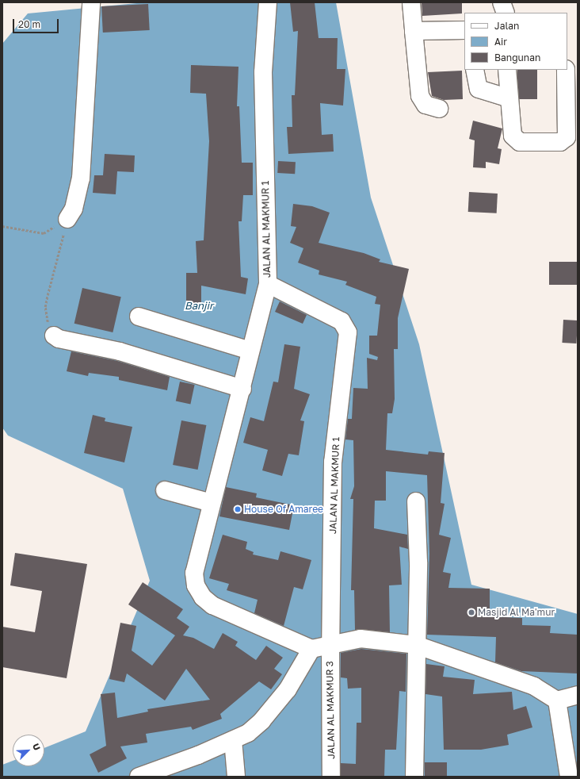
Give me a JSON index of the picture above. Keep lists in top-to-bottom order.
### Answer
{
  "streets": {
    "street": ["JALAN AL MAKMUR 1", "JALAN AL MAKMUR 3"]
  },
  "crossings": [
    ["JALAN AL MAKMUR 1", "JALAN AL MAKMUR 3"]
  ],
  "water": ["Banjir"],
  "places": ["House Of Amaree", "Masjid Al Ma'mur"],
  "legend": ["Jalan", "Air", "Bangunan"],
  "scale_bar": "20 m",
  "north": "top right"
}
